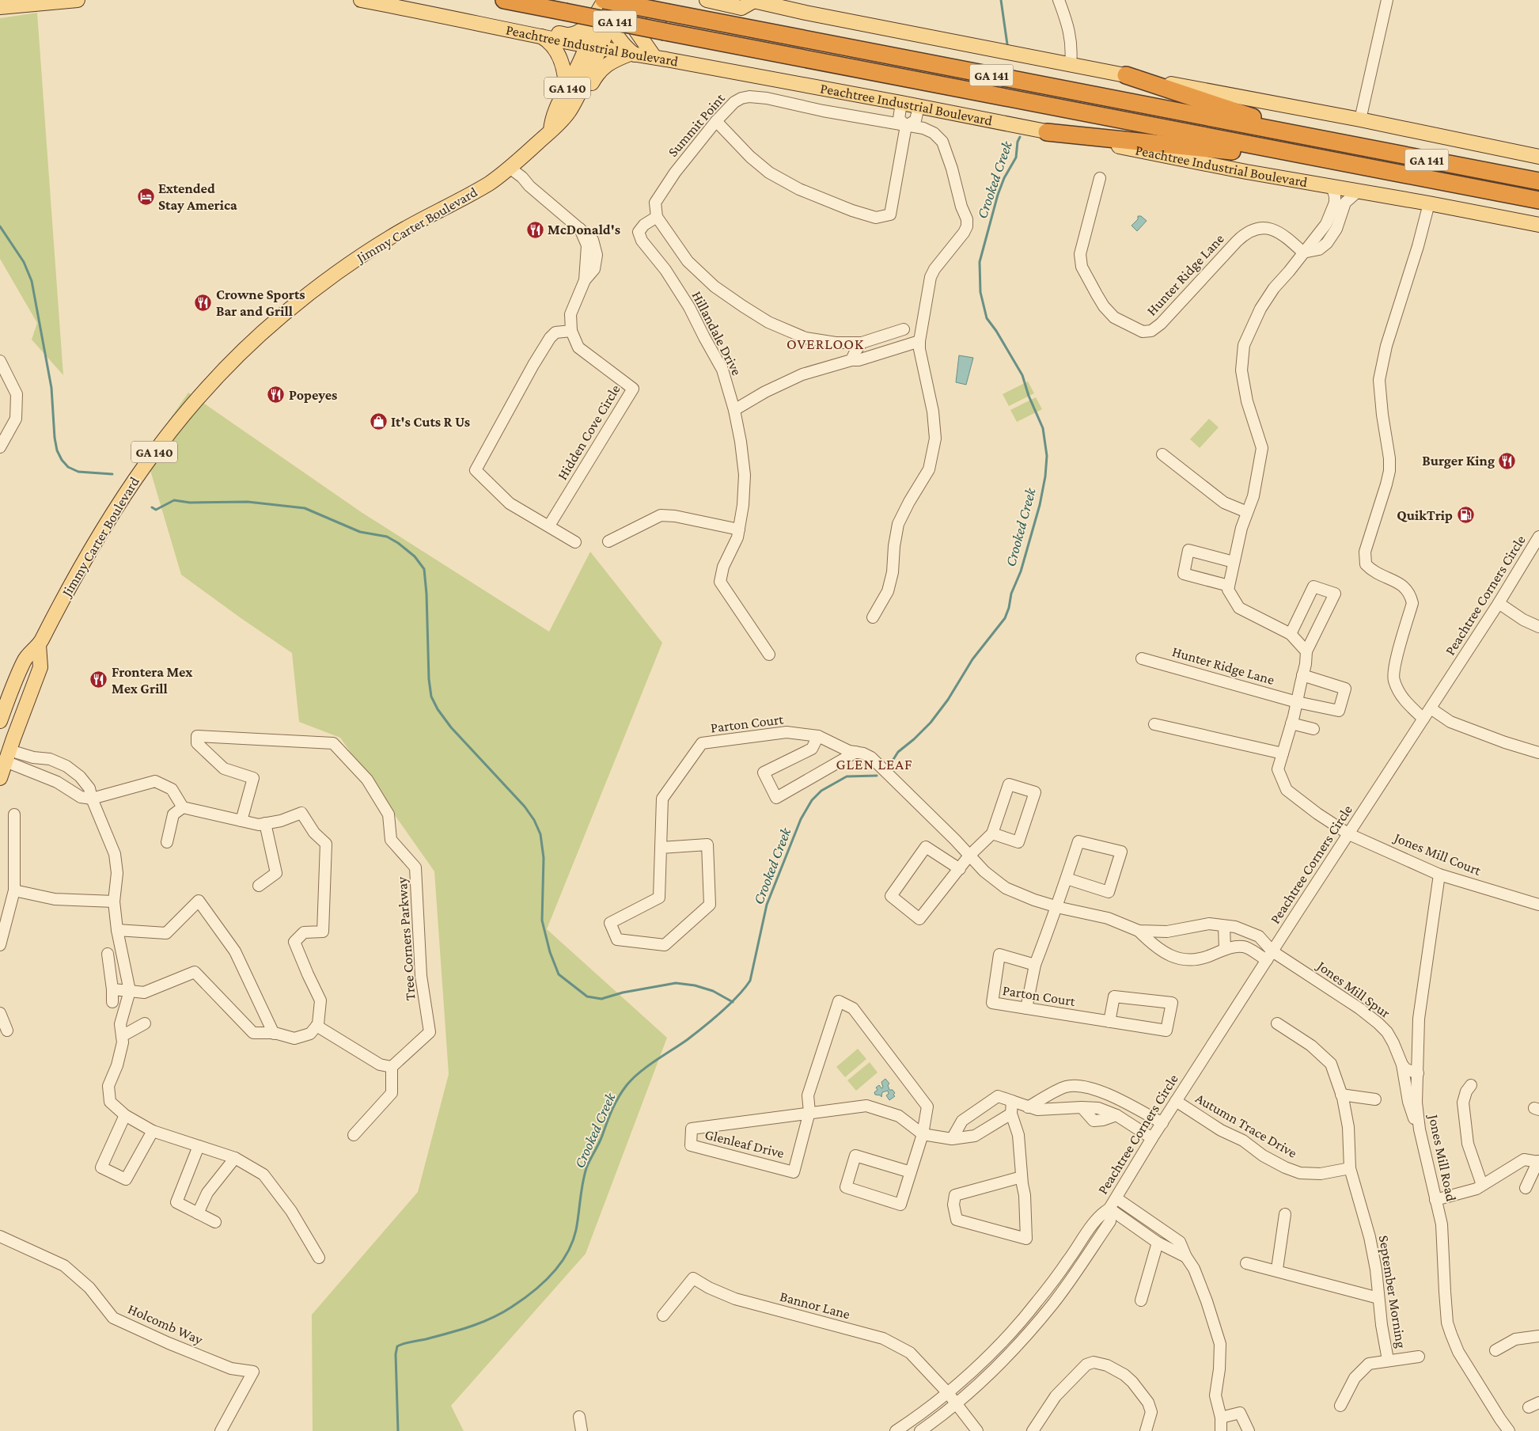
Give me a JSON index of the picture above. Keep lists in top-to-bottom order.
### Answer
{
  "streets": {
    "highway": ["GA 141", "Peachtree Industrial Boulevard"],
    "main road": ["GA 140", "Jimmy Carter Boulevard"],
    "street": [
      "Summit Point",
      "Hunter Ridge Lane",
      "Hillandale Drive",
      "Hidden Cove Circle",
      "Peachtree Corners Circle",
      "Parton Court",
      "Jones Mill Court",
      "Tree Corners Parkway",
      "Jones Mill Spur",
      "Autumn Trace Drive",
      "Glenleaf Drive",
      "Jones Mill Road",
      "September Morning",
      "Bannor Lane",
      "Holcomb Way"
    ]
  },
  "crossings": [
    ["GA 141", "Jimmy Carter Boulevard"],
    ["Peachtree Industrial Boulevard", "Jimmy Carter Boulevard"],
    ["Summit Point", "Hillandale Drive"],
    ["Jimmy Carter Boulevard", "Hidden Cove Circle"],
    ["Peachtree Corners Circle", "Parton Court"],
    ["Peachtree Corners Circle", "Jones Mill Court"],
    ["Peachtree Corners Circle", "Jones Mill Spur"],
    ["Peachtree Corners Circle", "Autumn Trace Drive"],
    ["Peachtree Corners Circle", "Bannor Lane"],
    ["Parton Court", "Jones Mill Spur"],
    ["Jones Mill Court", "Jones Mill Road"],
    ["Jones Mill Spur", "Jones Mill Road"],
    ["Autumn Trace Drive", "September Morning"]
  ],
  "districts": ["OVERLOOK", "GLEN LEAF"],
  "water": ["Crooked Creek"],
  "places": {
    "hotel": ["Extended Stay America"],
    "restaurant": [
      "McDonald's",
      "Crowne Sports Bar and Grill",
      "Popeyes",
      "Burger King",
      "Frontera Mex Mex Grill"
    ],
    "shop": ["It's Cuts R Us"],
    "fuel station": ["QuikTrip"]
  }
}
